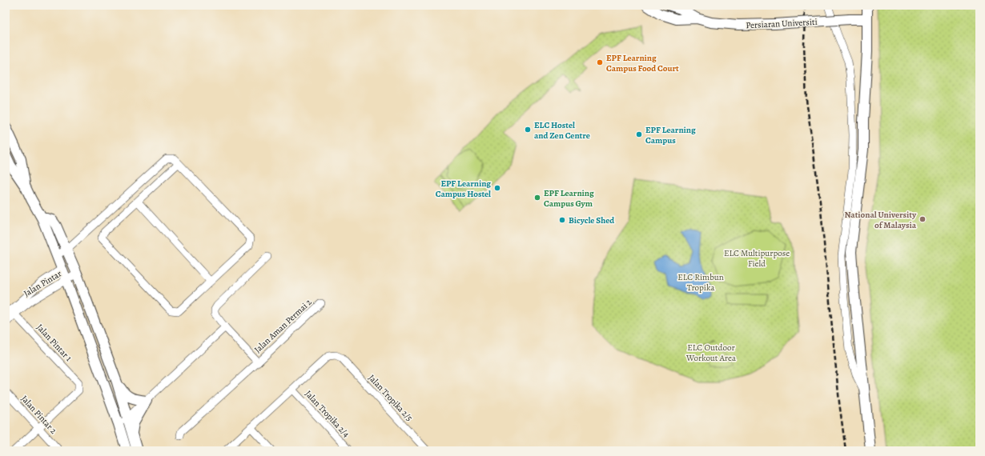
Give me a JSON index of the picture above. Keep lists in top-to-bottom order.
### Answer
{
  "streets": {
    "street": [
      "Persiaran Universiti",
      "Jalan Pintar",
      "Jalan Aman Permai 2",
      "Jalan Pintar 1",
      "Jalan Tropika 2/5",
      "Jalan Tropika 2/4",
      "Jalan Pintar 2"
    ]
  },
  "crossings": [
    ["Jalan Pintar", "Jalan Pintar 1"],
    ["Jalan Pintar 1", "Jalan Pintar 2"],
    ["Jalan Tropika 2/5", "Jalan Tropika 2/4"]
  ],
  "parks": ["ELC Multipurpose Field", "ELC Rimbun Tropika", "ELC Outdoor Workout Area"],
  "places": [
    "EPF Learning Campus Food Court",
    "ELC Hostel and Zen Centre",
    "EPF Learning Campus",
    "EPF Learning Campus Hostel",
    "EPF Learning Campus Gym",
    "National University of Malaysia",
    "Bicycle Shed"
  ]
}
